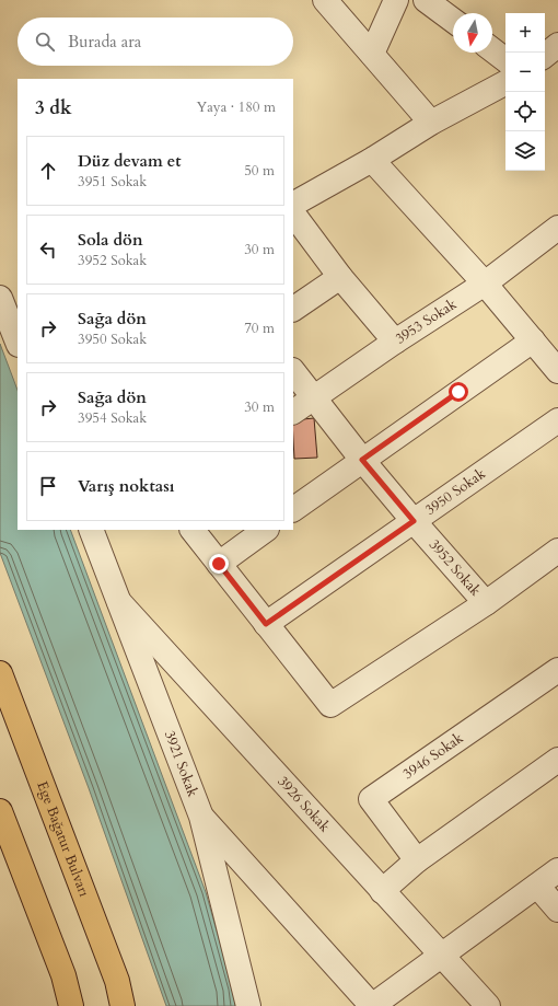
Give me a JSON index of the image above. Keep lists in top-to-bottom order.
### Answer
{
  "streets": {
    "main road": ["Ege Bağatur Bulvarı"],
    "street": [
      "3953 Sokak",
      "3950 Sokak",
      "3952 Sokak",
      "3946 Sokak",
      "3921 Sokak",
      "3926 Sokak"
    ]
  },
  "crossings": [
    ["3953 Sokak", "3952 Sokak"],
    ["3950 Sokak", "3952 Sokak"],
    ["3921 Sokak", "3926 Sokak"]
  ],
  "north": "bottom",
  "page": {
    "map_buttons": ["+", "−"],
    "search": "Burada ara",
    "heading": ["3 dk", "Yaya · 180 m"],
    "list": [
      ["Düz devam et", "3951 Sokak", "50 m"],
      ["Sola dön", "3952 Sokak", "30 m"],
      ["Sağa dön", "3950 Sokak", "70 m"],
      ["Sağa dön", "3954 Sokak", "30 m"],
      "Varış noktası"
    ]
  }
}
